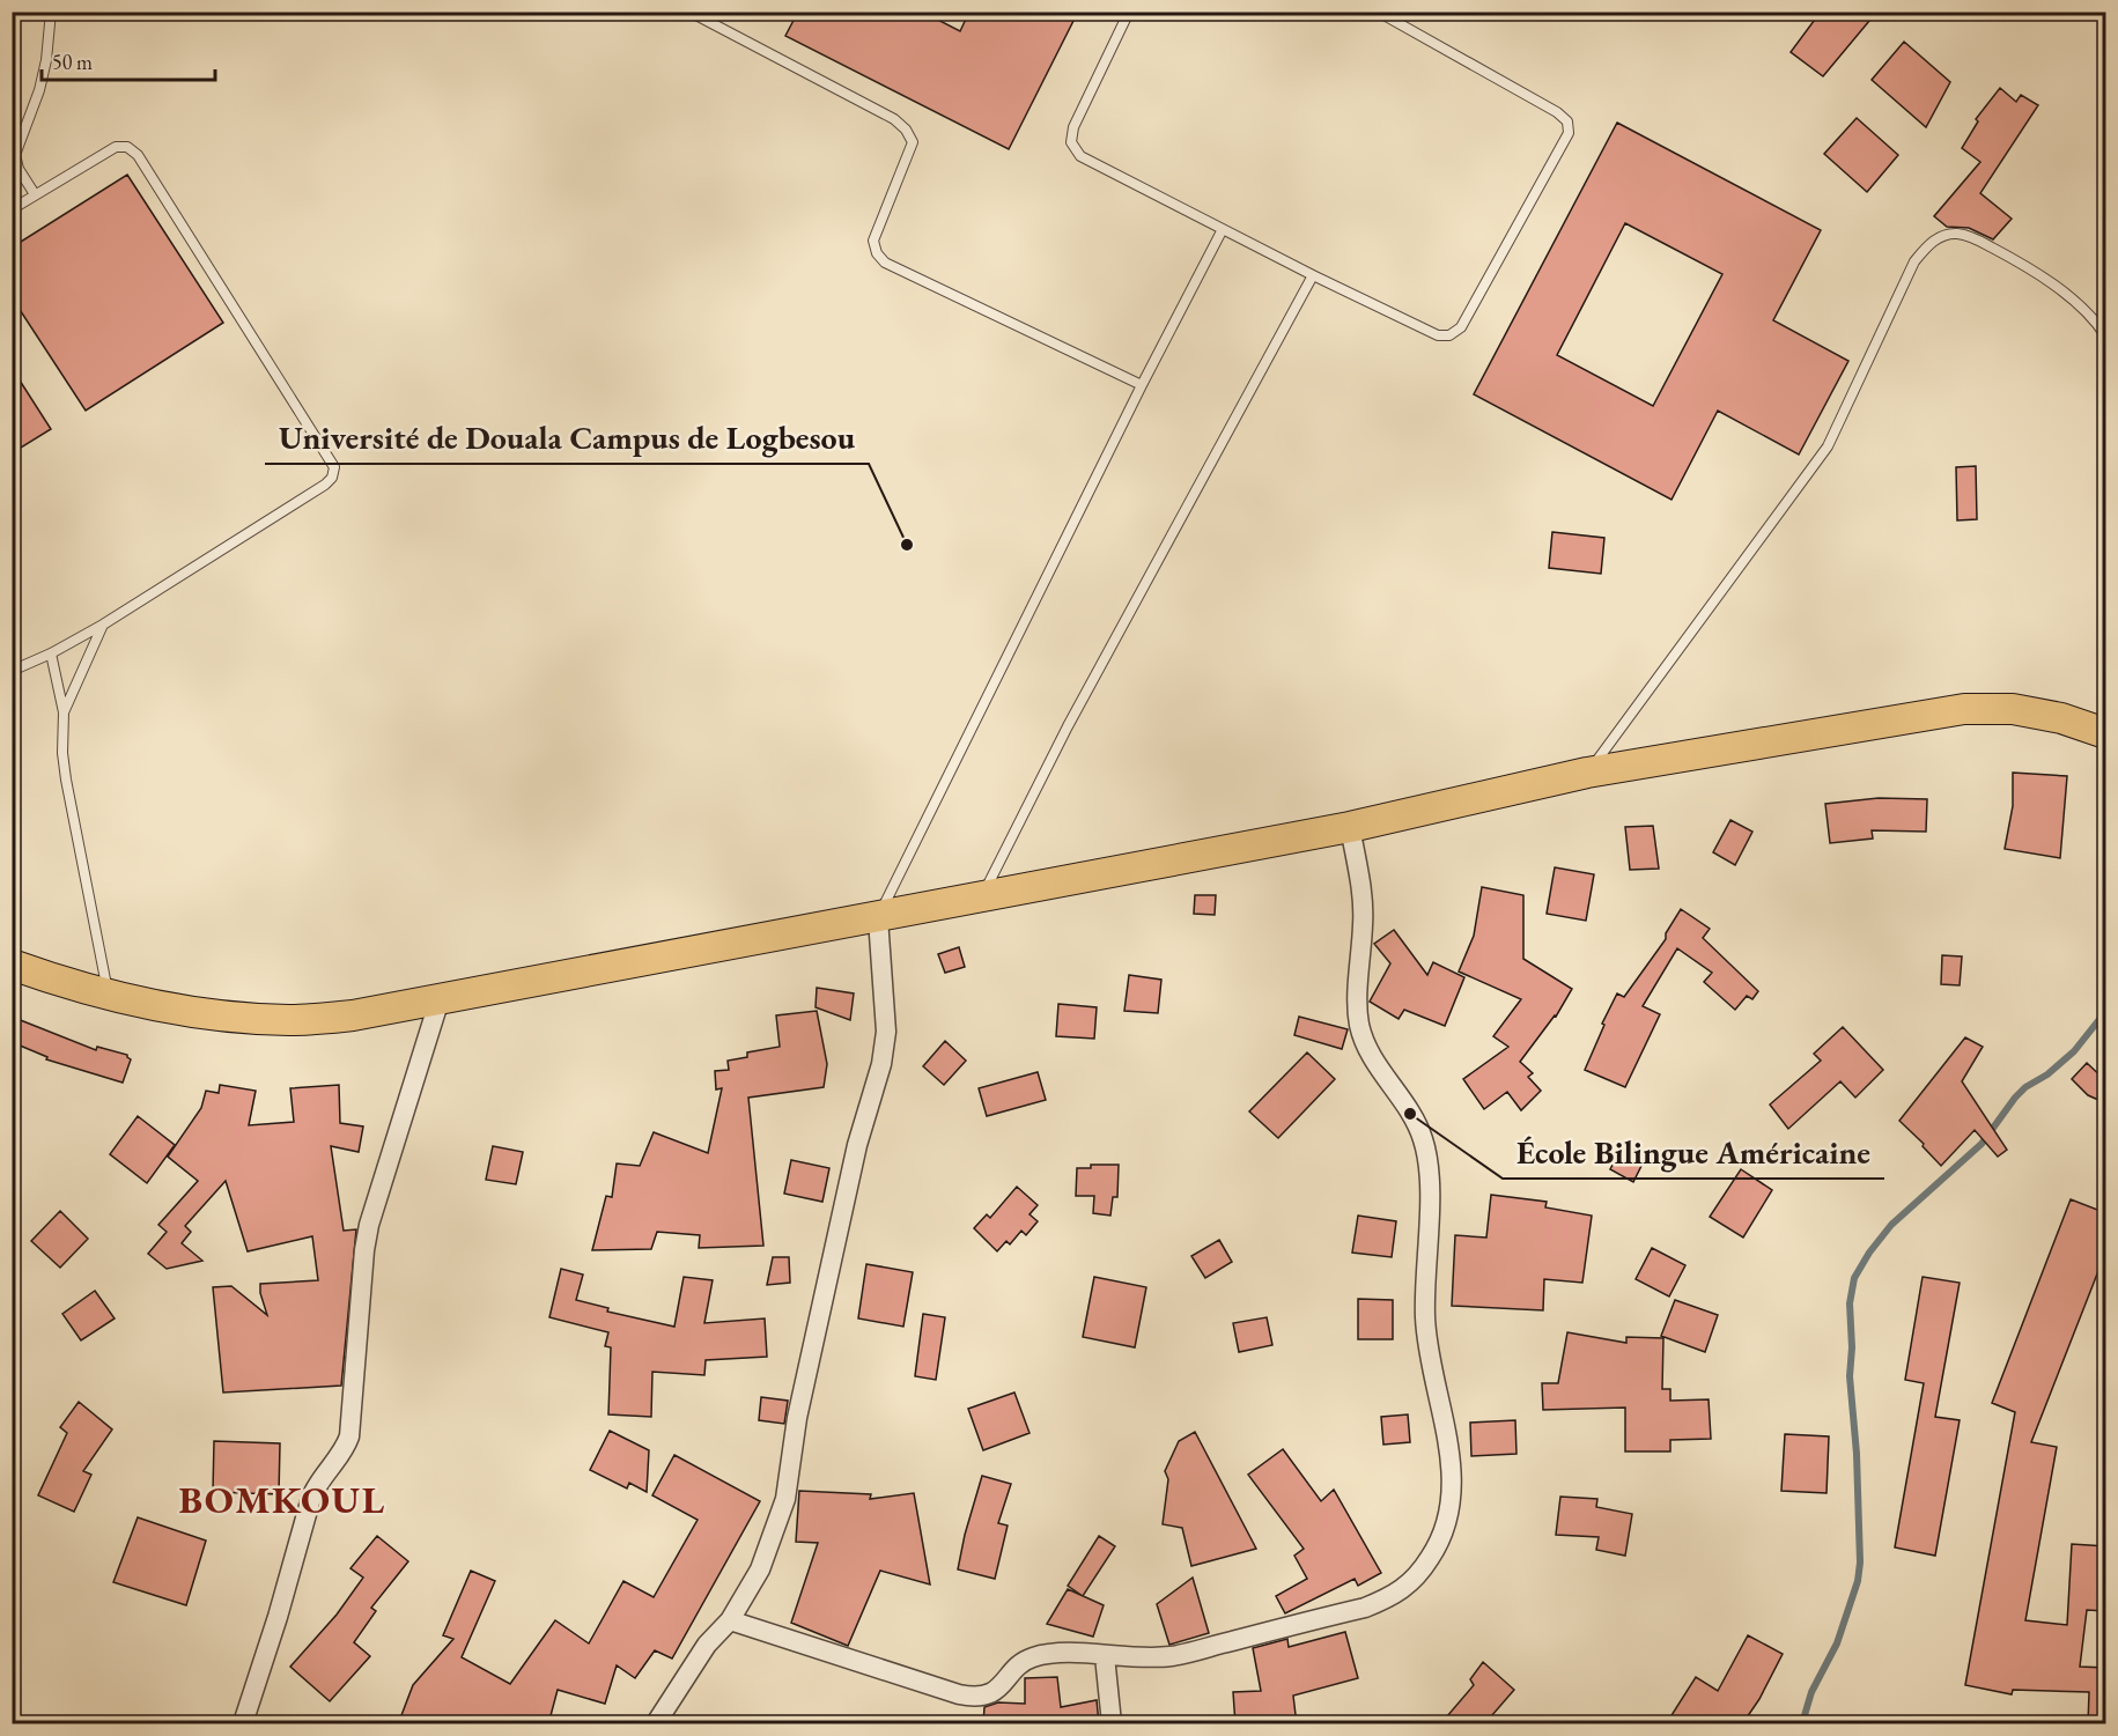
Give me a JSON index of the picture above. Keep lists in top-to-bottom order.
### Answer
{
  "districts": ["BOMKOUL"],
  "places": ["Université de Douala Campus de Logbesou", "École Bilingue Américaine"],
  "scale_bar": "50 m"
}
